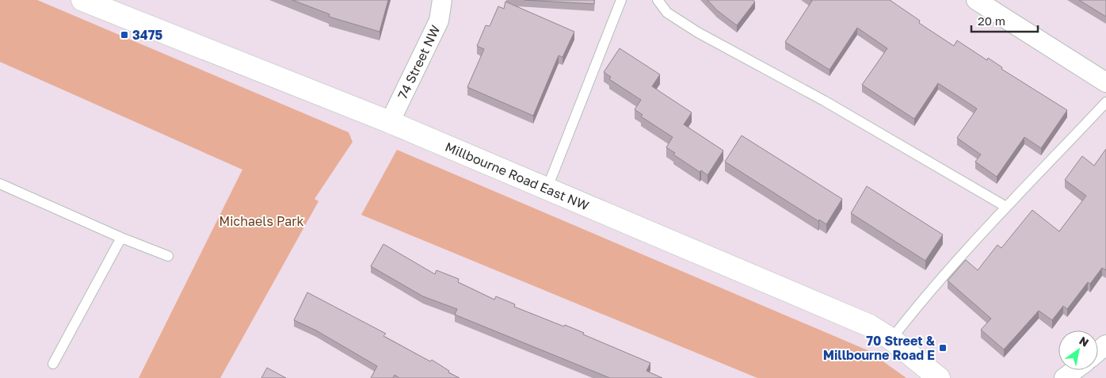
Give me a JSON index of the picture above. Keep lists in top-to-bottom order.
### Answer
{
  "streets": {
    "street": ["74 Street NW", "Millbourne Road East NW"]
  },
  "crossings": [
    ["74 Street NW", "Millbourne Road East NW"]
  ],
  "parks": ["Michaels Park"],
  "places": {
    "transit": ["3475", "70 Street & Millbourne Road E"]
  },
  "scale_bar": "20 m",
  "north": "top right"
}
